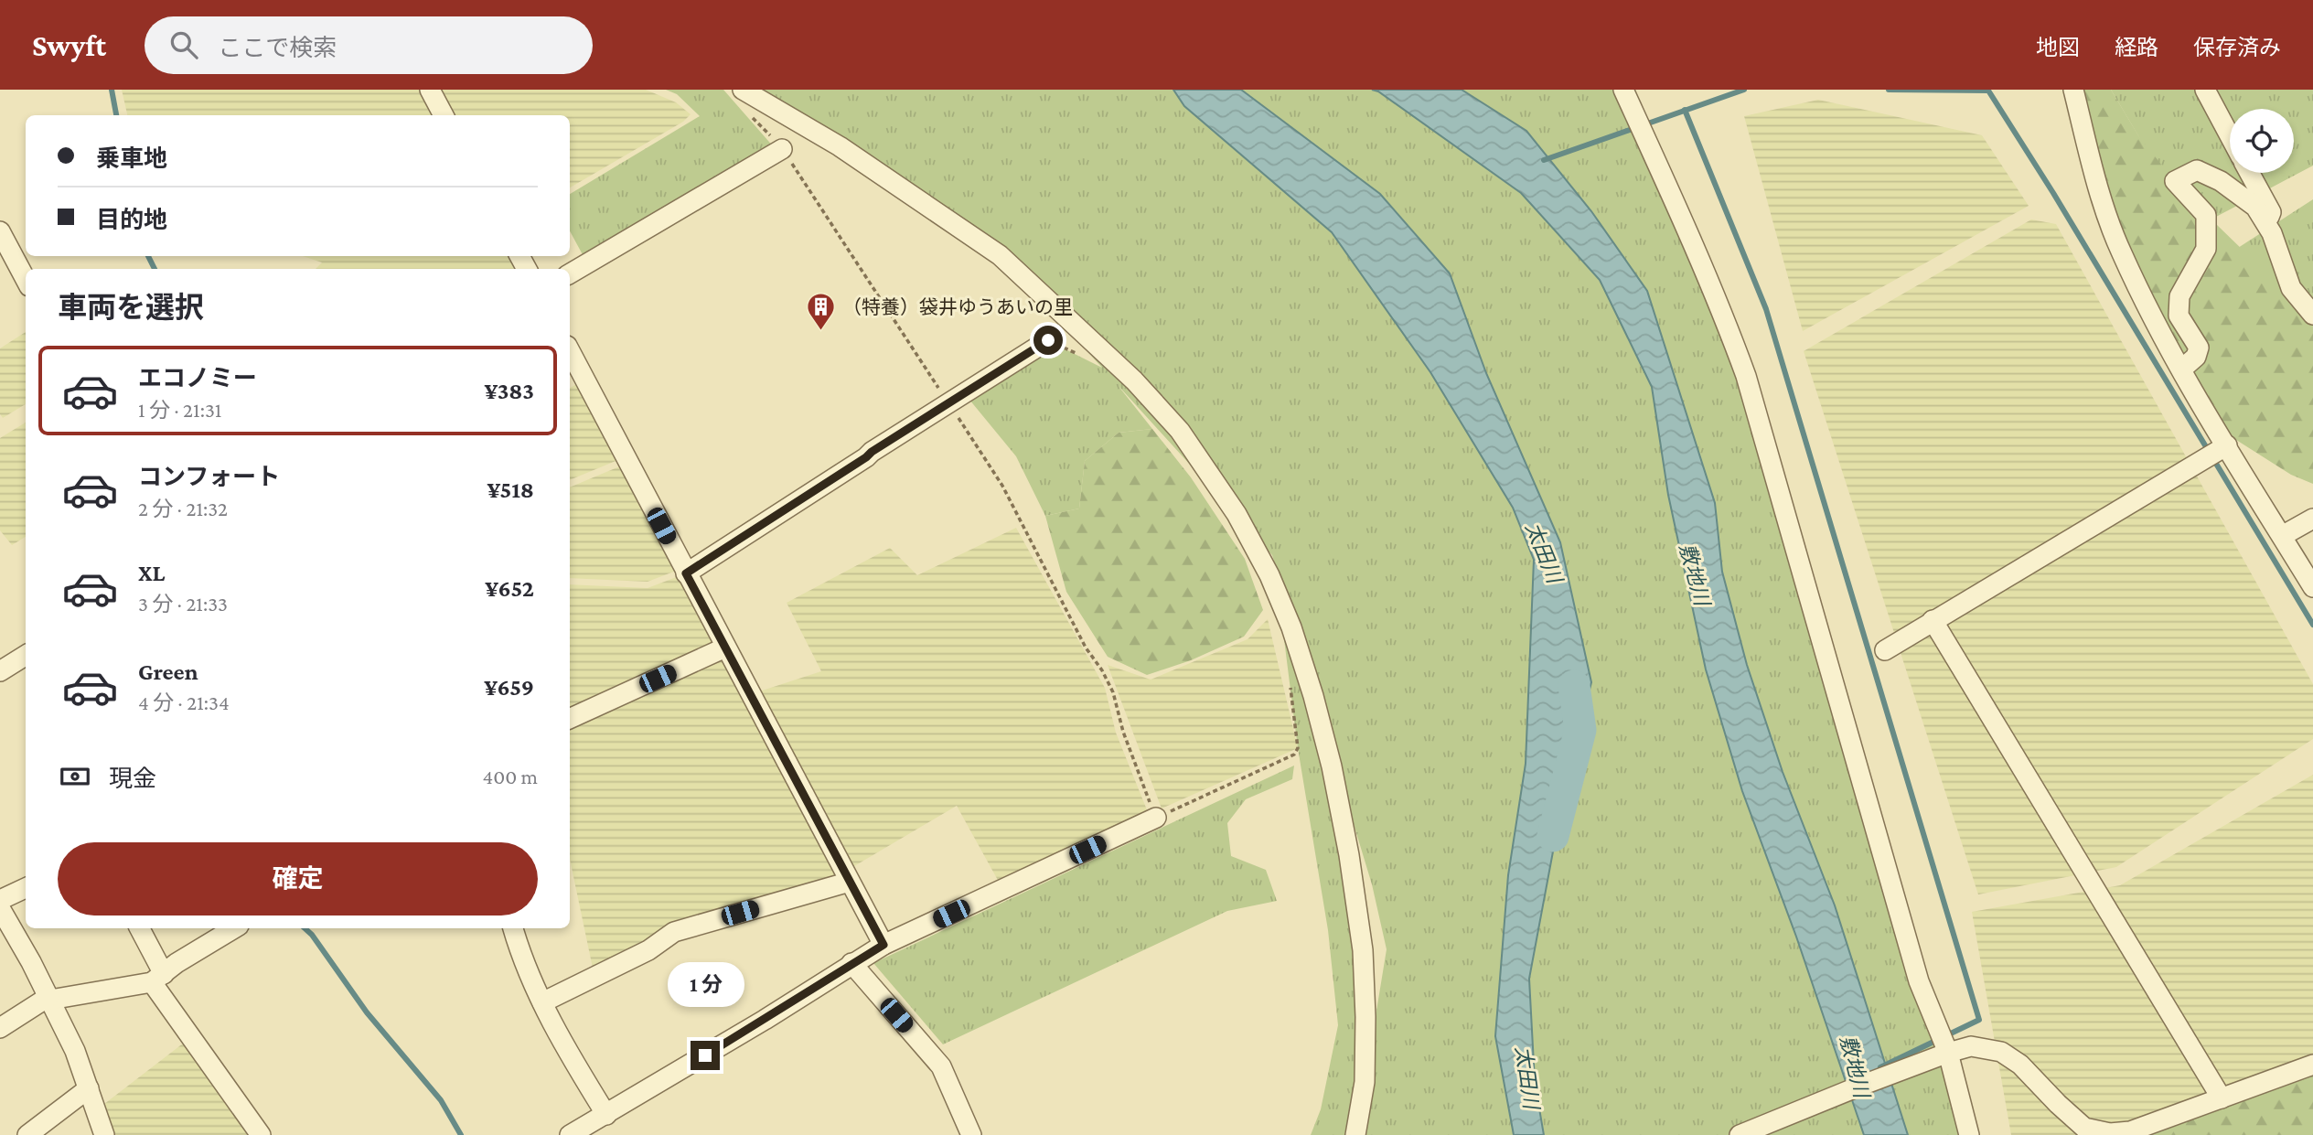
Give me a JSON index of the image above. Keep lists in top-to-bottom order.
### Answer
{
  "water": ["太田川", "敷地川"],
  "places": {
    "building": ["（特養）袋井ゆうあいの里"]
  },
  "page": {
    "header": "Swyft",
    "search": "ここで検索",
    "nav": ["地図", "経路", "保存済み"],
    "banner": ["乗車地", "目的地"],
    "heading": "車両を選択",
    "list": [
      {
        "name": "エコノミー",
        "note": "1 分 · 21:31",
        "value": "¥383"
      },
      {
        "name": "コンフォート",
        "note": "2 分 · 21:32",
        "value": "¥518"
      },
      {
        "name": "XL",
        "note": "3 分 · 21:33",
        "value": "¥652"
      },
      {
        "name": "Green",
        "note": "4 分 · 21:34",
        "value": "¥659"
      }
    ],
    "pay": ["現金", "400 m"],
    "buttons": "確定",
    "bubble": "1 分"
  }
}
